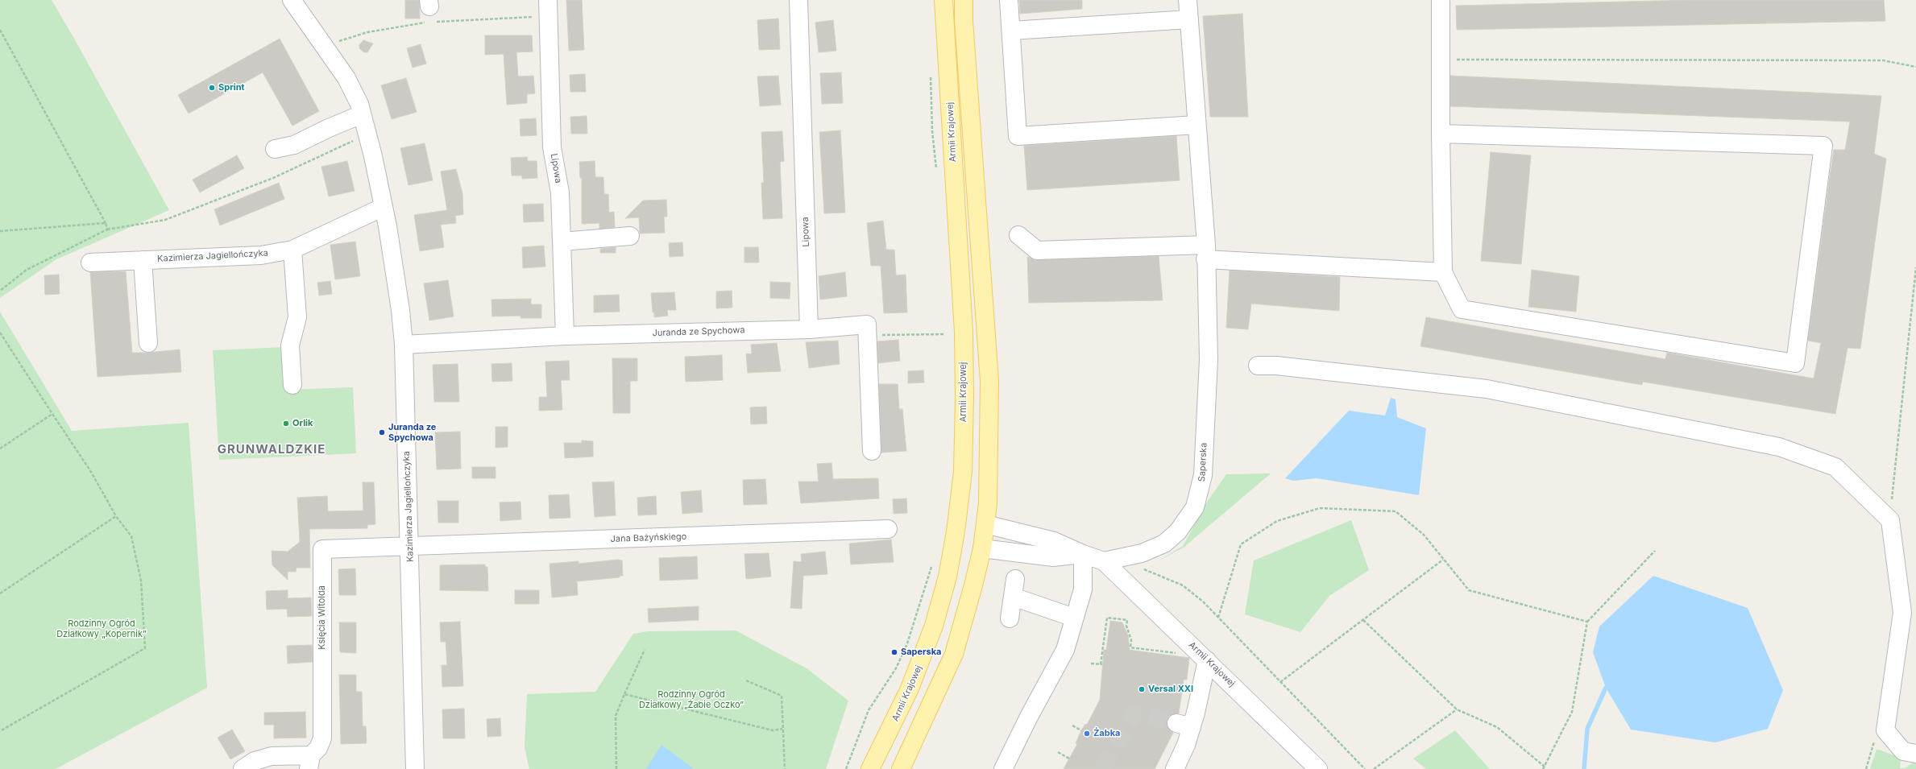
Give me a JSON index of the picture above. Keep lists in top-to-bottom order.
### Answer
{
  "streets": {
    "main road": ["Armii Krajowej"],
    "street": [
      "Lipowa",
      "Kazimierza Jagiellończyka",
      "Juranda ze Spychowa",
      "Saperska",
      "Jana Bażyńskiego",
      "Księcia Witolda"
    ]
  },
  "crossings": [
    ["Armii Krajowej", "Saperska"],
    ["Lipowa", "Juranda ze Spychowa"],
    ["Kazimierza Jagiellończyka", "Juranda ze Spychowa"],
    ["Kazimierza Jagiellończyka", "Jana Bażyńskiego"],
    ["Kazimierza Jagiellończyka", "Księcia Witolda"],
    ["Jana Bażyńskiego", "Księcia Witolda"]
  ],
  "districts": ["GRUNWALDZKIE"],
  "parks": ["Rodzinny Ogród Działkowy „Kopernik”", "Rodzinny Ogród Działkowy „Żabie Oczko”"],
  "places": [
    "Sprint",
    "Orlik",
    "Juranda ze Spychowa",
    "Saperska",
    "Versal XXI",
    "Żabka"
  ]
}
